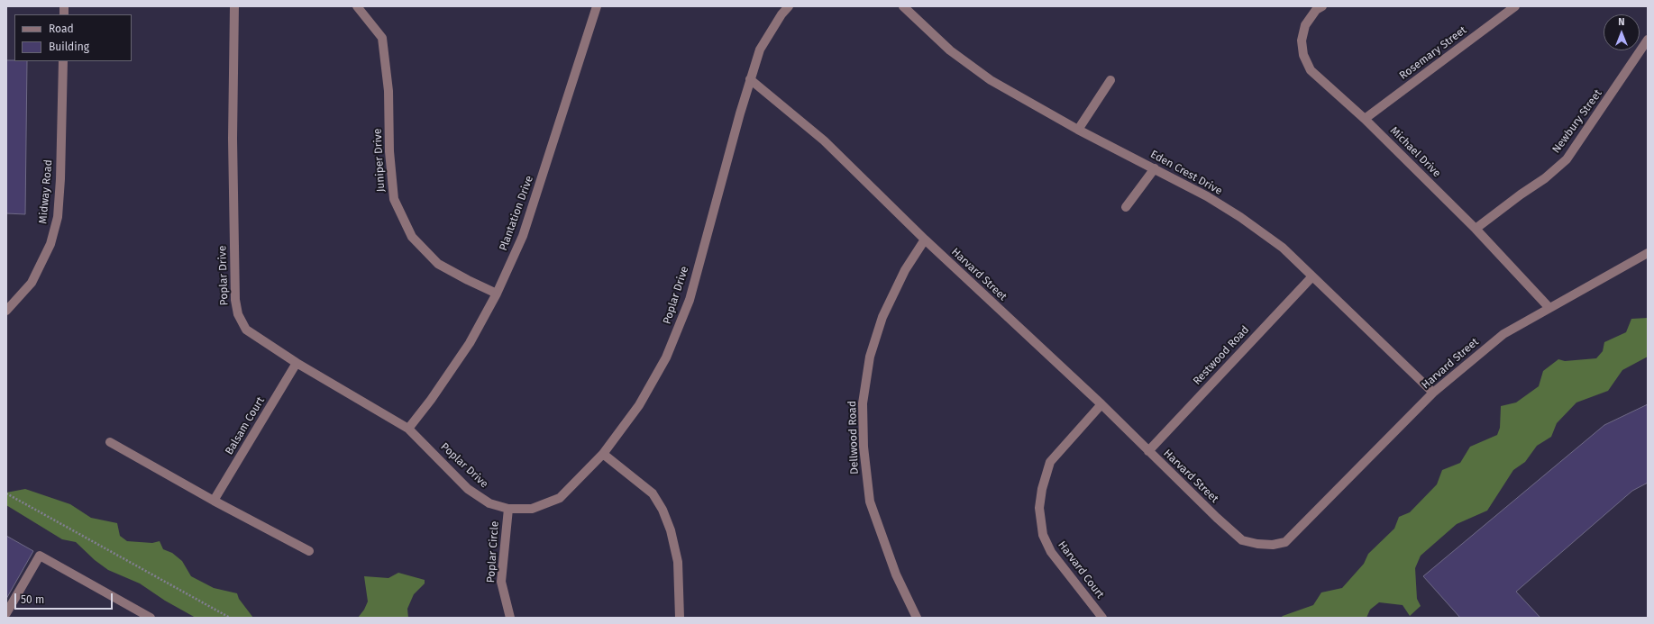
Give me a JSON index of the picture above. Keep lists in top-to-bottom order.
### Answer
{
  "streets": {
    "street": [
      "Rosemary Street",
      "Newbury Street",
      "Michael Drive",
      "Juniper Drive",
      "Eden Crest Drive",
      "Midway Road",
      "Plantation Drive",
      "Harvard Street",
      "Poplar Drive",
      "Restwood Road",
      "Balsam Court",
      "Dellwood Road",
      "Poplar Circle",
      "Harvard Court"
    ]
  },
  "crossings": [
    ["Rosemary Street", "Michael Drive"],
    ["Newbury Street", "Michael Drive"],
    ["Michael Drive", "Harvard Street"],
    ["Juniper Drive", "Plantation Drive"],
    ["Eden Crest Drive", "Harvard Street"],
    ["Eden Crest Drive", "Restwood Road"],
    ["Plantation Drive", "Poplar Drive"],
    ["Harvard Street", "Poplar Drive"],
    ["Harvard Street", "Restwood Road"],
    ["Harvard Street", "Dellwood Road"],
    ["Harvard Street", "Harvard Court"],
    ["Poplar Drive", "Balsam Court"],
    ["Poplar Drive", "Poplar Circle"]
  ],
  "legend": ["Road", "Building"],
  "scale_bar": "50 m",
  "north": "top"
}
